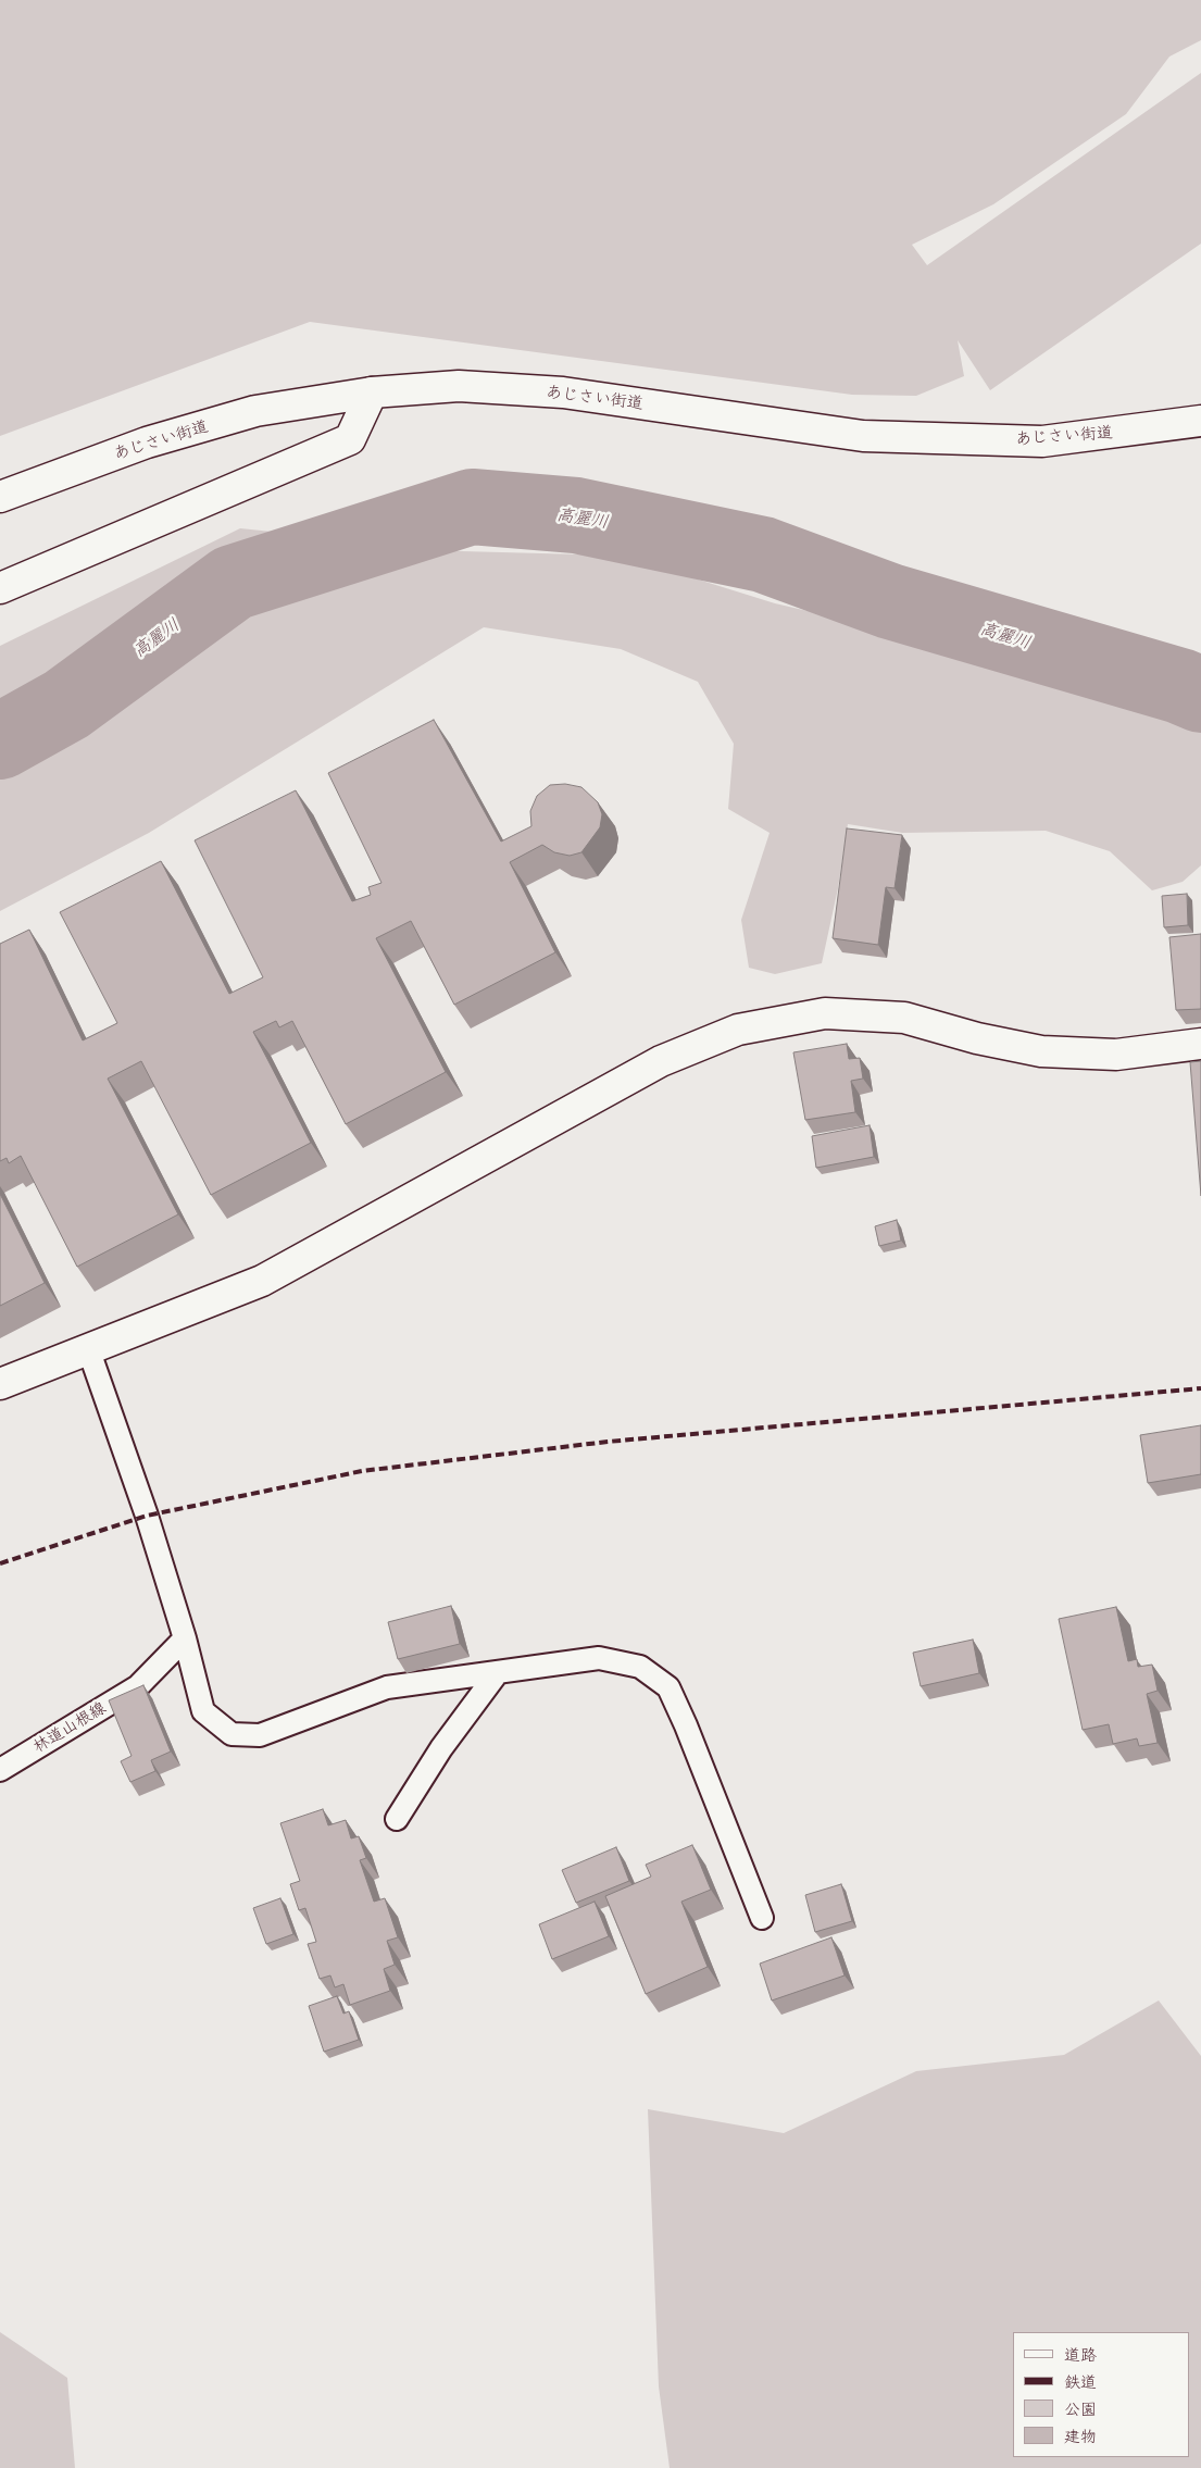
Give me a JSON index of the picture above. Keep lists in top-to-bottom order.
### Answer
{
  "streets": {
    "main road": ["あじさい街道"],
    "lane": ["林道山根線"]
  },
  "water": ["高麗川"],
  "legend": [
    "道路",
    "鉄道",
    "公園",
    "建物"
  ]
}
